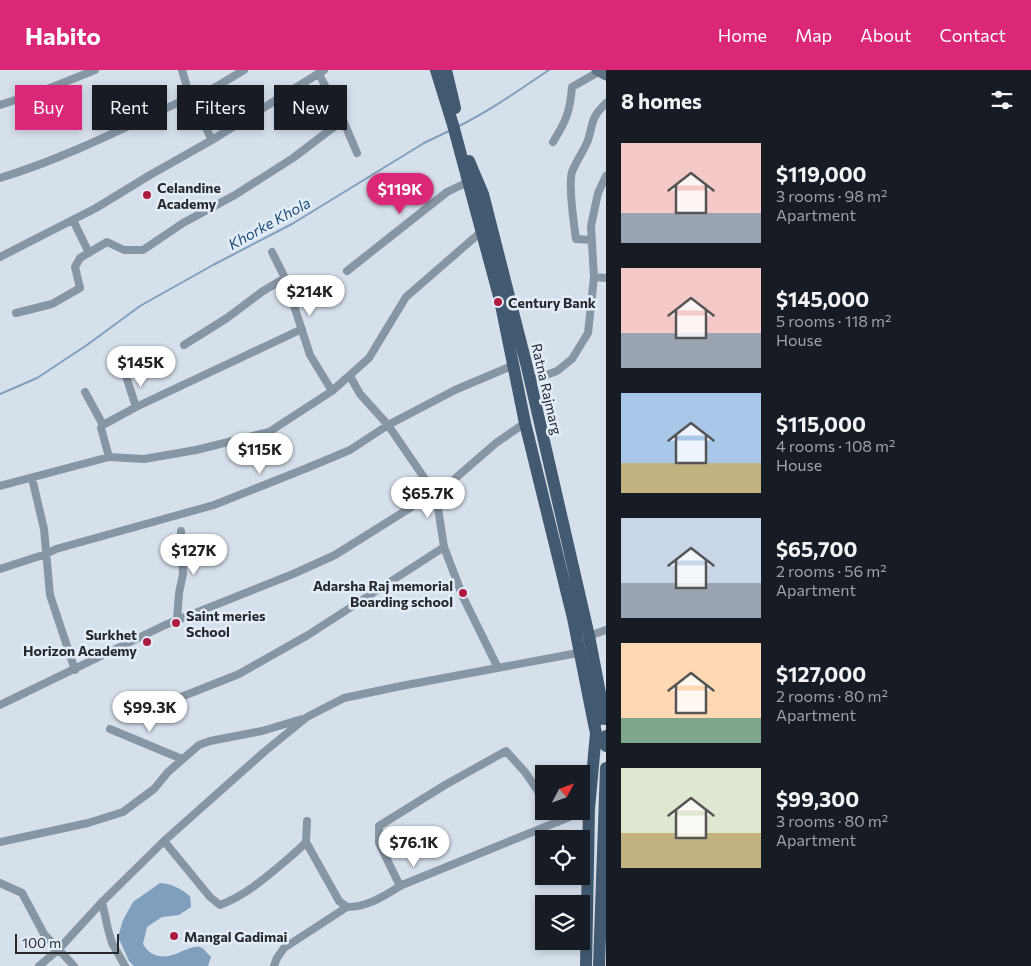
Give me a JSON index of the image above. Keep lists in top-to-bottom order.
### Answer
{
  "streets": {
    "main road": ["Ratna Rajmarg"]
  },
  "water": ["Khorke Khola"],
  "places": [
    "Celandine Academy",
    "Century Bank",
    "Adarsha Raj memorial Boarding school",
    "Saint meries School",
    "Surkhet Horizon Academy",
    "Mangal Gadimai"
  ],
  "scale_bar": "100 m",
  "north": "top right",
  "page": {
    "header": "Habito",
    "nav": [
      "Home",
      "Map",
      "About",
      "Contact"
    ],
    "heading": "8 homes",
    "chip": [
      "Buy",
      "Rent",
      "Filters",
      "New"
    ],
    "list": [
      {
        "name": "$119,000",
        "note": "3 rooms · 98 m² · Apartment"
      },
      {
        "name": "$145,000",
        "note": "5 rooms · 118 m² · House"
      },
      {
        "name": "$115,000",
        "note": "4 rooms · 108 m² · House"
      },
      {
        "name": "$65,700",
        "note": "2 rooms · 56 m² · Apartment"
      },
      {
        "name": "$127,000",
        "note": "2 rooms · 80 m² · Apartment"
      },
      {
        "name": "$99,300",
        "note": "3 rooms · 80 m² · Apartment"
      }
    ],
    "price": [
      "$119K",
      "$214K",
      "$145K",
      "$115K",
      "$65.7K",
      "$127K",
      "$99.3K",
      "$76.1K"
    ],
    "scale": "100 m"
  }
}
